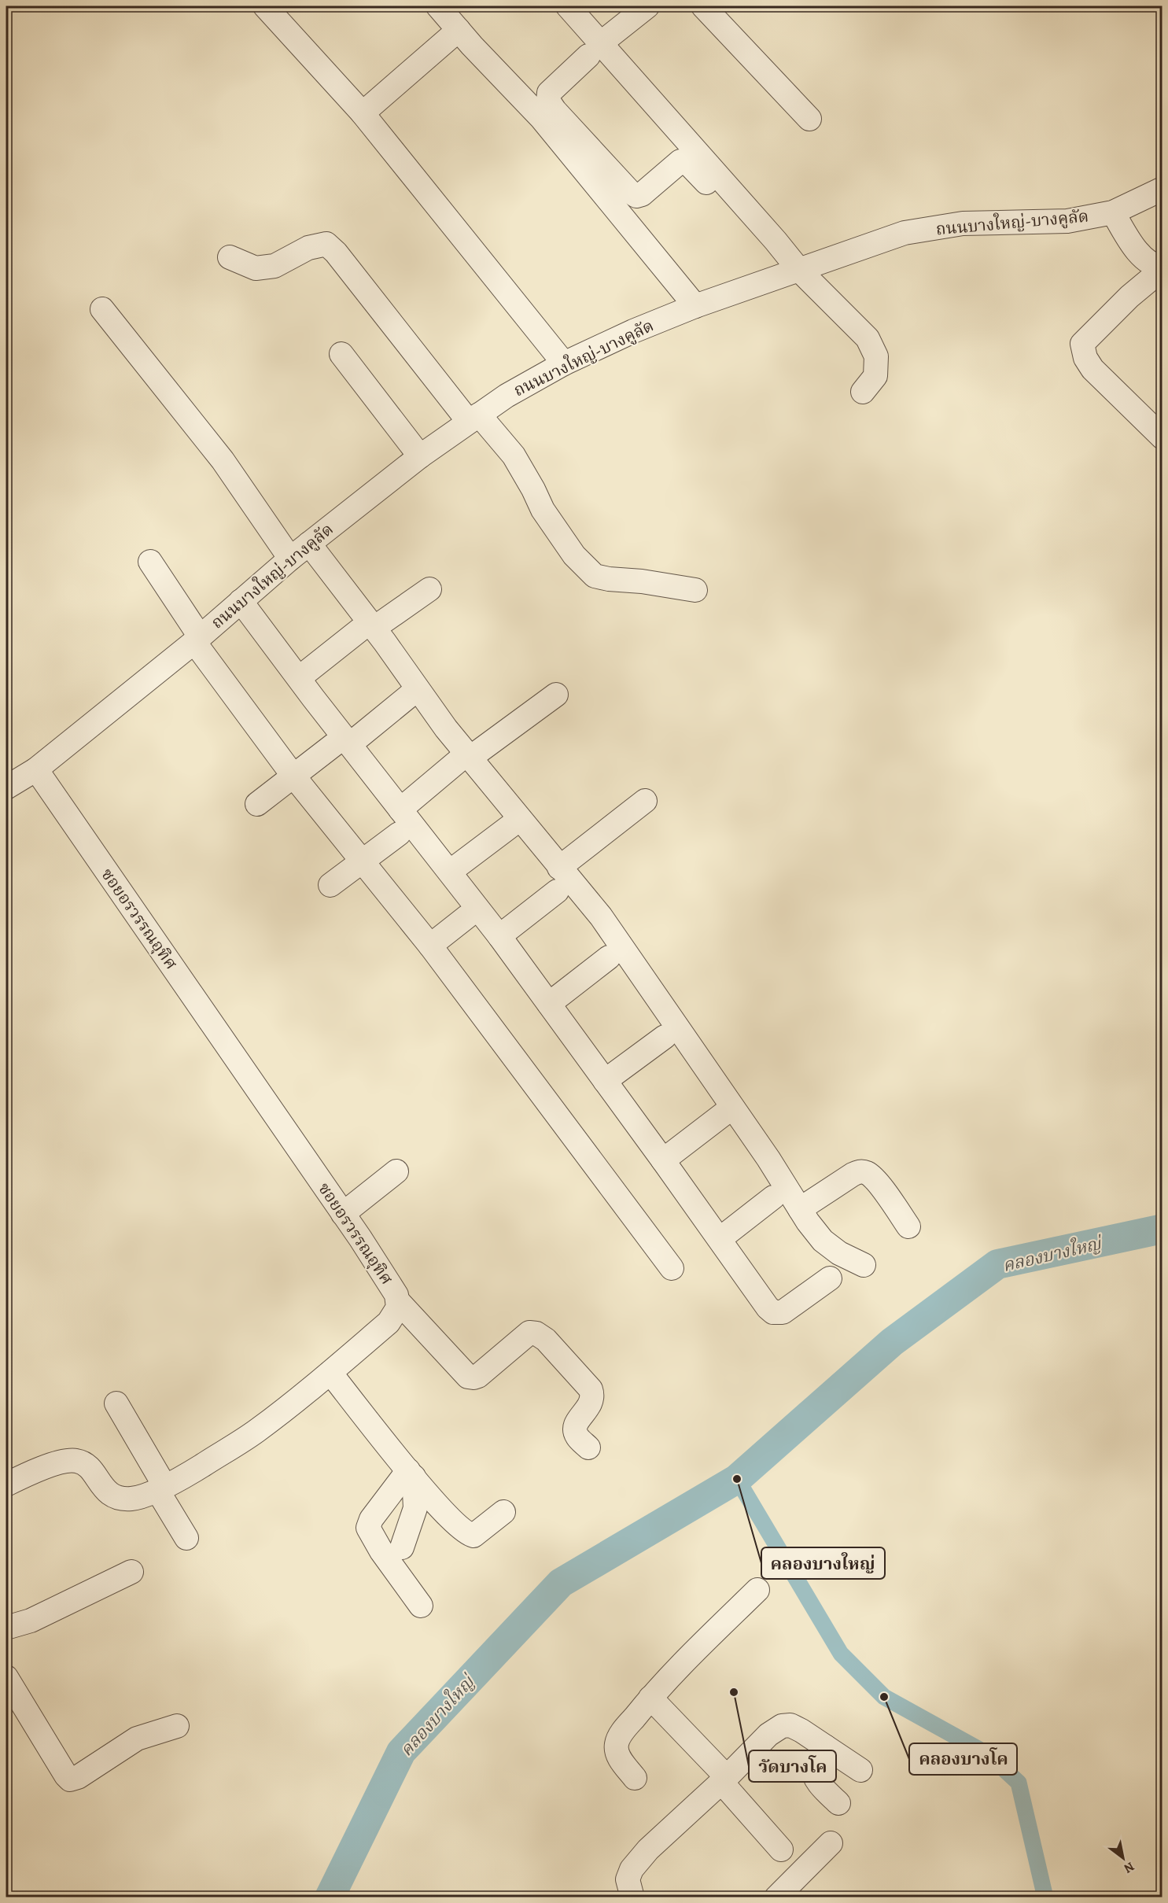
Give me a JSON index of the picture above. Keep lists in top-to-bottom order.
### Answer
{
  "streets": {
    "street": ["ถนนบางใหญ่-บางคูลัด", "ซอยอรวรรณอุทิศ"]
  },
  "crossings": [
    ["ถนนบางใหญ่-บางคูลัด", "ซอยอรวรรณอุทิศ"]
  ],
  "water": ["คลองบางใหญ่"],
  "places": ["คลองบางใหญ่", "วัดบางโค", "คลองบางโค"],
  "north": "bottom right"
}
